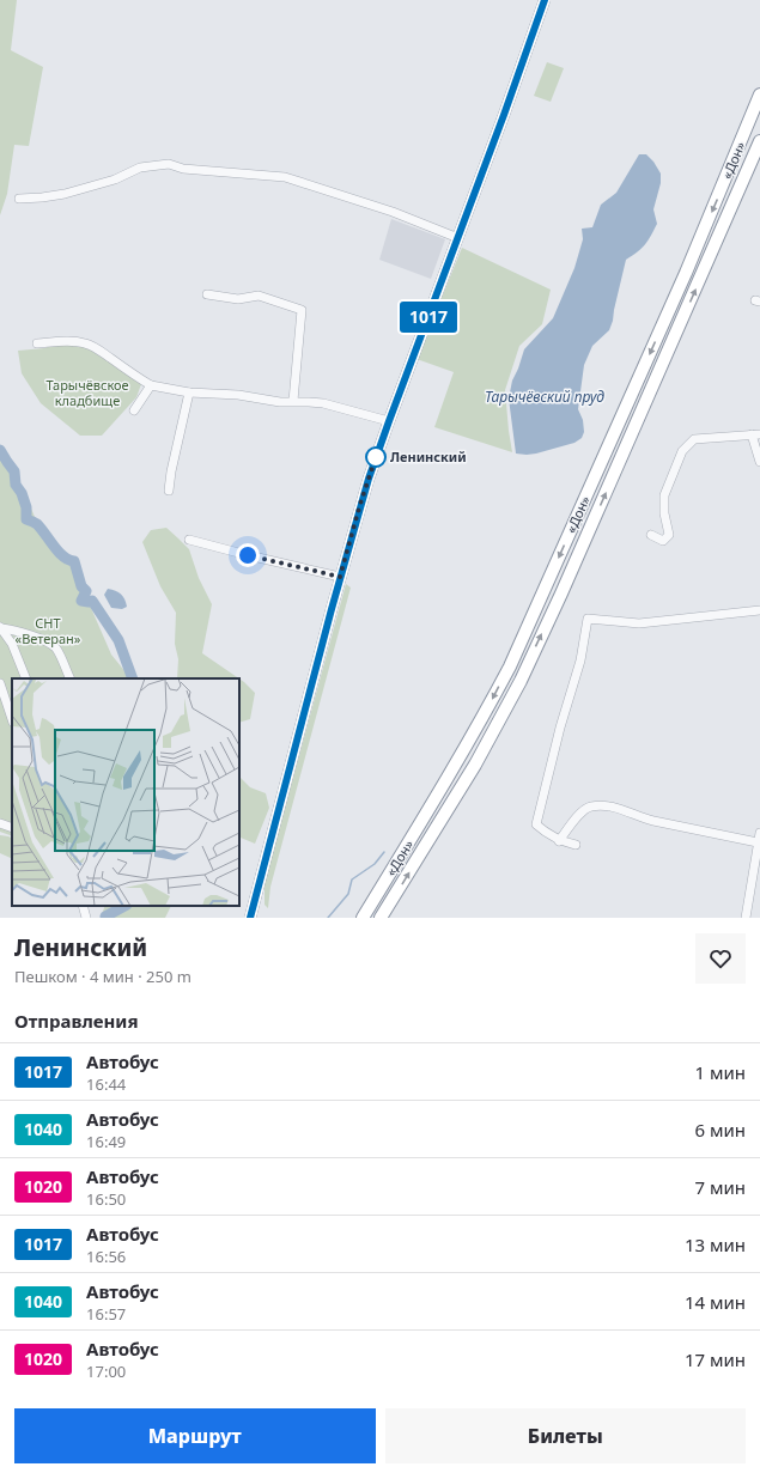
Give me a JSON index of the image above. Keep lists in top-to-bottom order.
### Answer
{
  "streets": {
    "highway": ["«Дон»"]
  },
  "water": ["Тарычёвский пруд"],
  "parks": ["Тарычёвское кладбище", "СНТ «Ветеран»"],
  "places": ["Ленинский"],
  "lines": ["bus line 1017"],
  "page": {
    "on_map": "1017",
    "heading": [
      ["Ленинский", "Пешком · 4 мин · 250 m"],
      "Отправления"
    ],
    "list": [
      {
        "mark": "1017",
        "name": "Автобус",
        "note": "16:44",
        "value": "1 мин"
      },
      {
        "mark": "1040",
        "name": "Автобус",
        "note": "16:49",
        "value": "6 мин"
      },
      {
        "mark": "1020",
        "name": "Автобус",
        "note": "16:50",
        "value": "7 мин"
      },
      {
        "mark": "1017",
        "name": "Автобус",
        "note": "16:56",
        "value": "13 мин"
      },
      {
        "mark": "1040",
        "name": "Автобус",
        "note": "16:57",
        "value": "14 мин"
      },
      {
        "mark": "1020",
        "name": "Автобус",
        "note": "17:00",
        "value": "17 мин"
      }
    ],
    "buttons": ["Маршрут", "Билеты"]
  }
}
